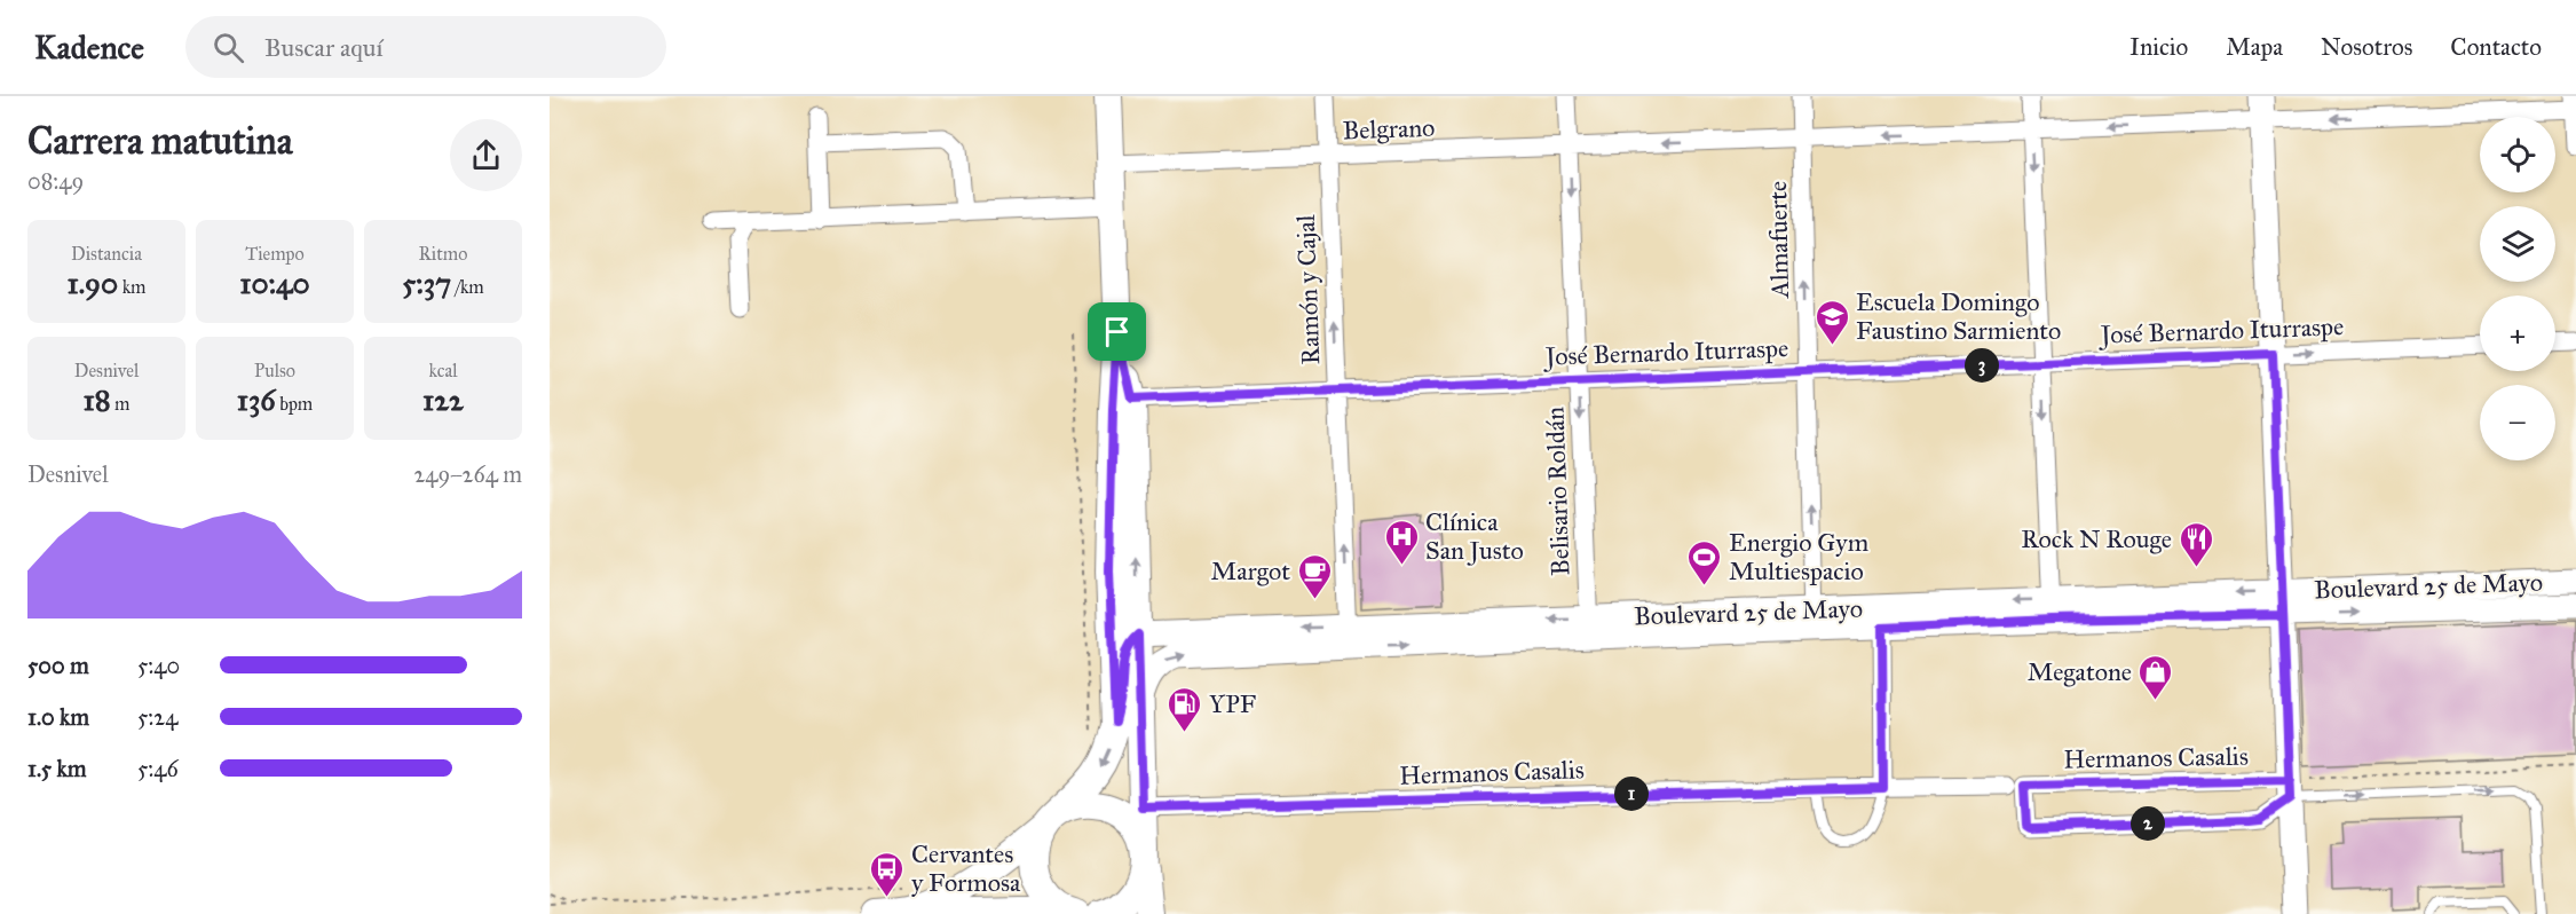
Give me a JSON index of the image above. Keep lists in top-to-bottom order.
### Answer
{
  "streets": {
    "main road": ["Boulevard 25 de Mayo"],
    "street": [
      "Belgrano",
      "Almafuerte",
      "Ramón y Cajal",
      "José Bernardo Iturraspe",
      "Belisario Roldán",
      "Hermanos Casalis"
    ]
  },
  "crossings": [
    ["Belgrano", "Almafuerte"],
    ["Belgrano", "Ramón y Cajal"],
    ["Belgrano", "Belisario Roldán"],
    ["Almafuerte", "José Bernardo Iturraspe"],
    ["Almafuerte", "Boulevard 25 de Mayo"],
    ["Ramón y Cajal", "José Bernardo Iturraspe"],
    ["Ramón y Cajal", "Boulevard 25 de Mayo"],
    ["José Bernardo Iturraspe", "Belisario Roldán"],
    ["Belisario Roldán", "Boulevard 25 de Mayo"]
  ],
  "one_way": [
    "Belgrano",
    "Almafuerte",
    "Ramón y Cajal",
    "Belisario Roldán"
  ],
  "places": {
    "school or university": ["Escuela Domingo Faustino Sarmiento"],
    "hospital": ["Clínica San Justo"],
    "restaurant": ["Rock N Rouge"],
    "sports": ["Energio Gym Multiespacio"],
    "cafe": ["Margot"],
    "shop": ["Megatone"],
    "fuel station": ["YPF"],
    "bus stop": ["Cervantes y Formosa"]
  },
  "page": {
    "header": "Kadence",
    "search": "Buscar aquí",
    "nav": [
      "Inicio",
      "Mapa",
      "Nosotros",
      "Contacto"
    ],
    "heading": ["Carrera matutina", "08:49"],
    "map_buttons": ["+", "−"],
    "stats": [
      ["Distancia", "1.90 km"],
      ["Tiempo", "10:40"],
      ["Ritmo", "5:37 /km"],
      ["Desnivel", "18 m"],
      ["Pulso", "136 bpm"],
      ["kcal", "122"]
    ],
    "pins": ["3", "1", "2"],
    "chart": ["Desnivel", "249–264 m"],
    "list": [
      {
        "name": "500 m",
        "note": "5:40"
      },
      {
        "name": "1.0 km",
        "note": "5:24"
      },
      {
        "name": "1.5 km",
        "note": "5:46"
      }
    ]
  }
}
